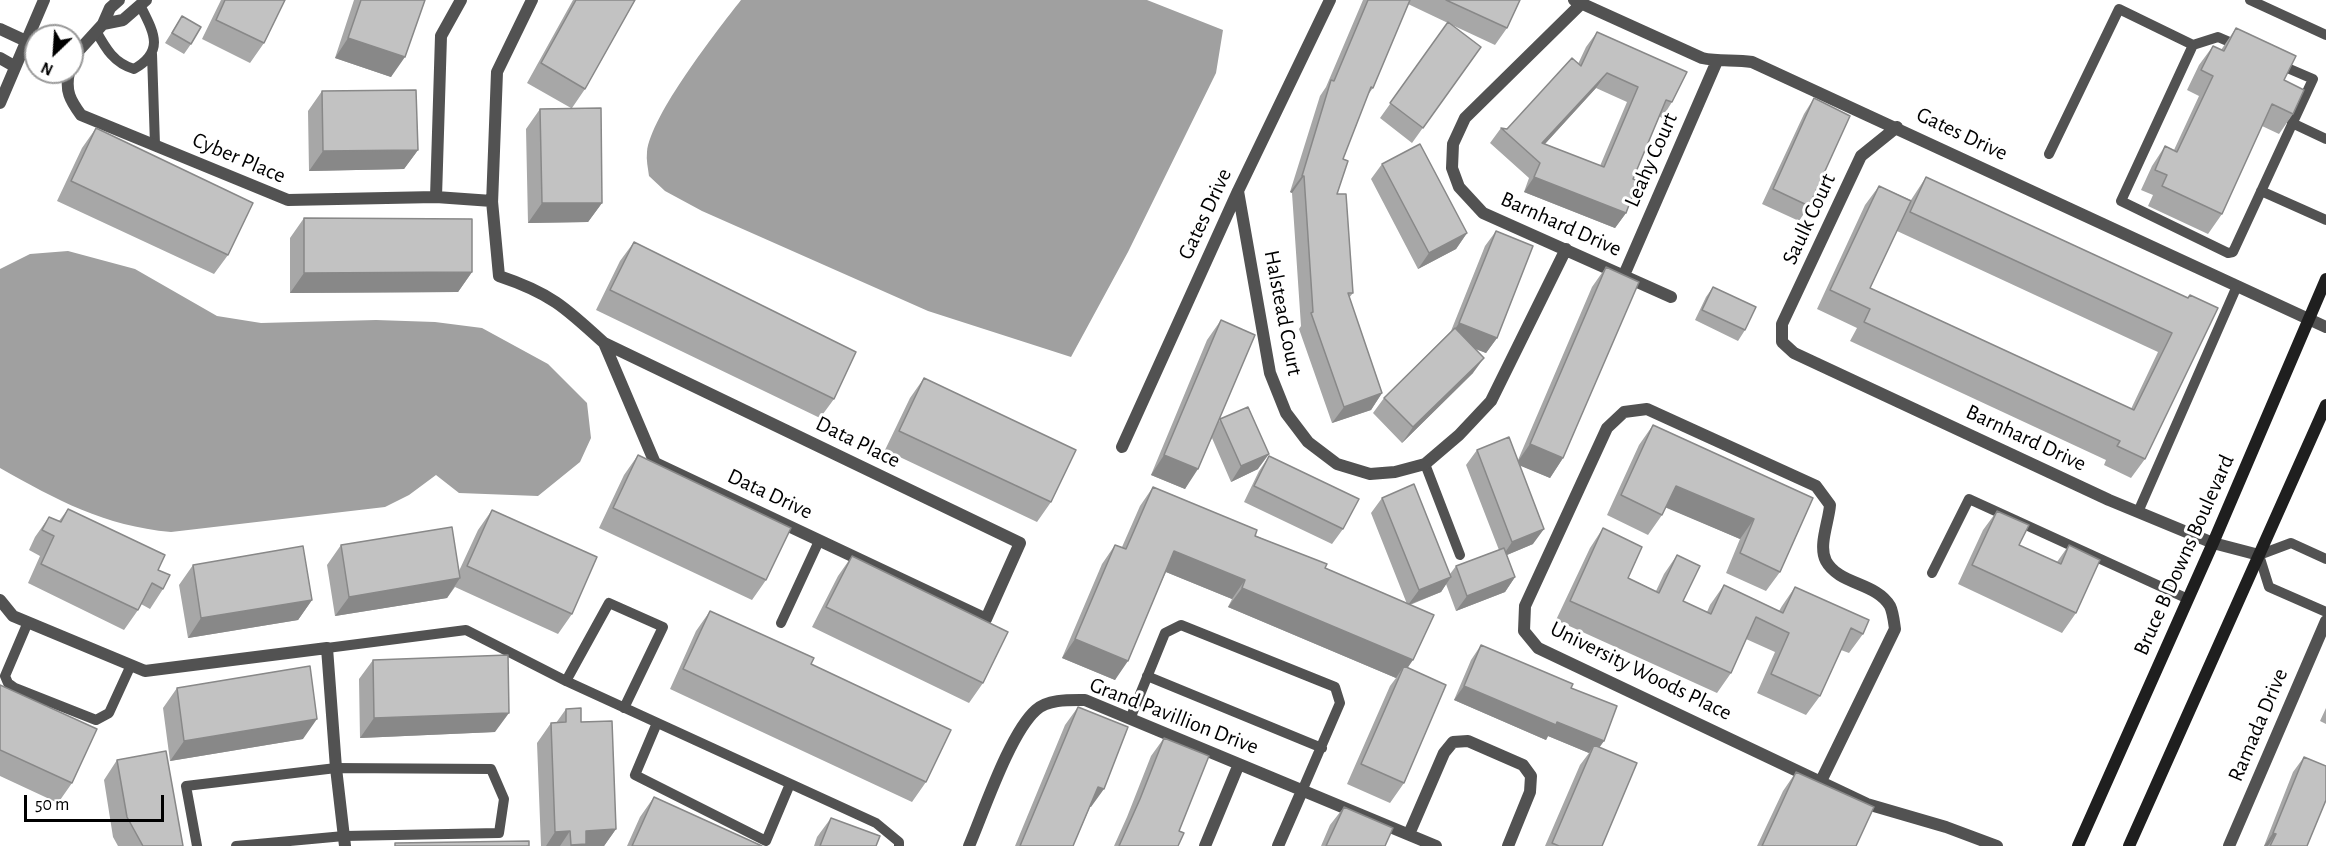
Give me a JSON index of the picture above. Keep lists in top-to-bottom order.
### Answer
{
  "streets": {
    "main road": ["Bruce B Downs Boulevard"],
    "street": [
      "Gates Drive",
      "Cyber Place",
      "Leahy Court",
      "Saulk Court",
      "Barnhard Drive",
      "Halstead Court",
      "Data Place",
      "Data Drive",
      "University Woods Place",
      "Grand Pavillion Drive",
      "Ramada Drive"
    ]
  },
  "crossings": [
    ["Gates Drive", "Leahy Court"],
    ["Gates Drive", "Saulk Court"],
    ["Gates Drive", "Barnhard Drive"],
    ["Gates Drive", "Halstead Court"],
    ["Gates Drive", "Bruce B Downs Boulevard"],
    ["Leahy Court", "Barnhard Drive"],
    ["Saulk Court", "Barnhard Drive"],
    ["Barnhard Drive", "Halstead Court"],
    ["Barnhard Drive", "Bruce B Downs Boulevard"],
    ["Data Place", "Data Drive"]
  ],
  "scale_bar": "50 m",
  "north": "bottom left"
}
